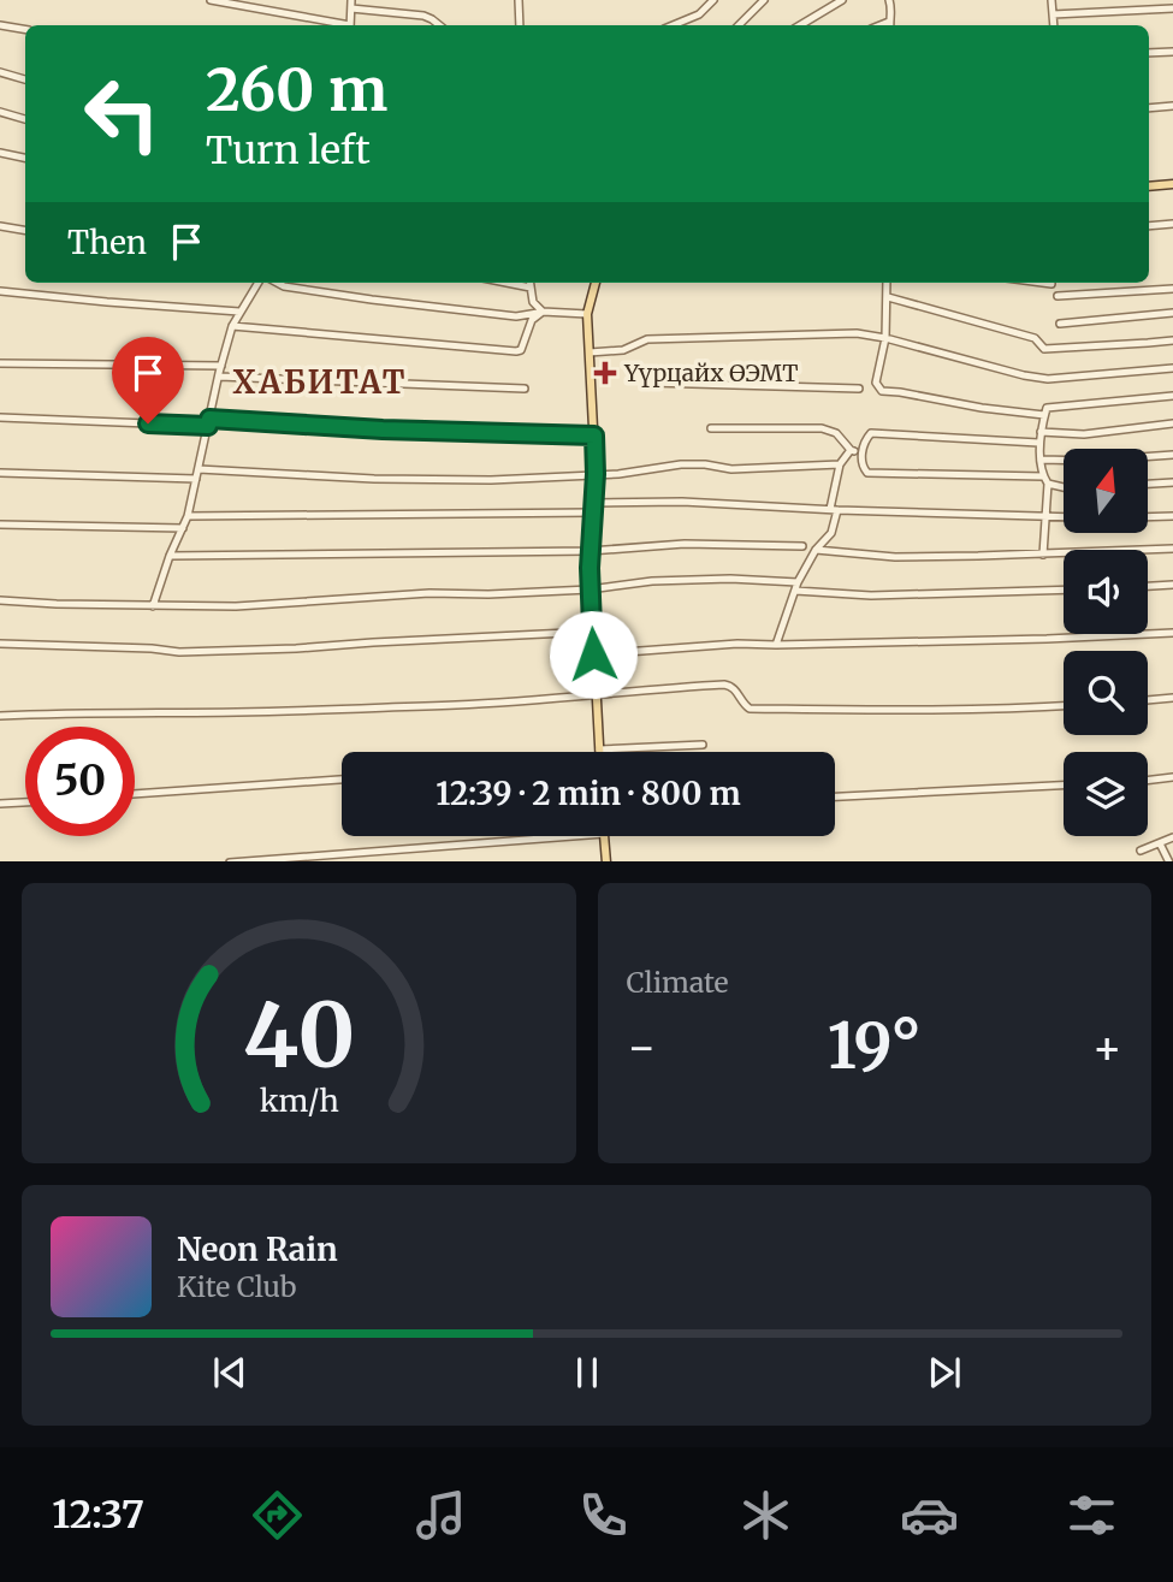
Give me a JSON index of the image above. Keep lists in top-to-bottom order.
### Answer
{
  "districts": ["ХАБИТАТ"],
  "places": {
    "health": ["Үүрцайх ӨЭМТ"]
  },
  "north": "top",
  "page": {
    "turn": ["260 m", "Turn left"],
    "then": "Then",
    "limit": "50",
    "trip": "12:39 · 2 min · 800 m",
    "tile": "Climate",
    "heat": ["−", "19°", "+"],
    "song": ["Neon Rain", "Kite Club"],
    "tabs": "12:37",
    "gauge": ["40", "km/h"]
  }
}
